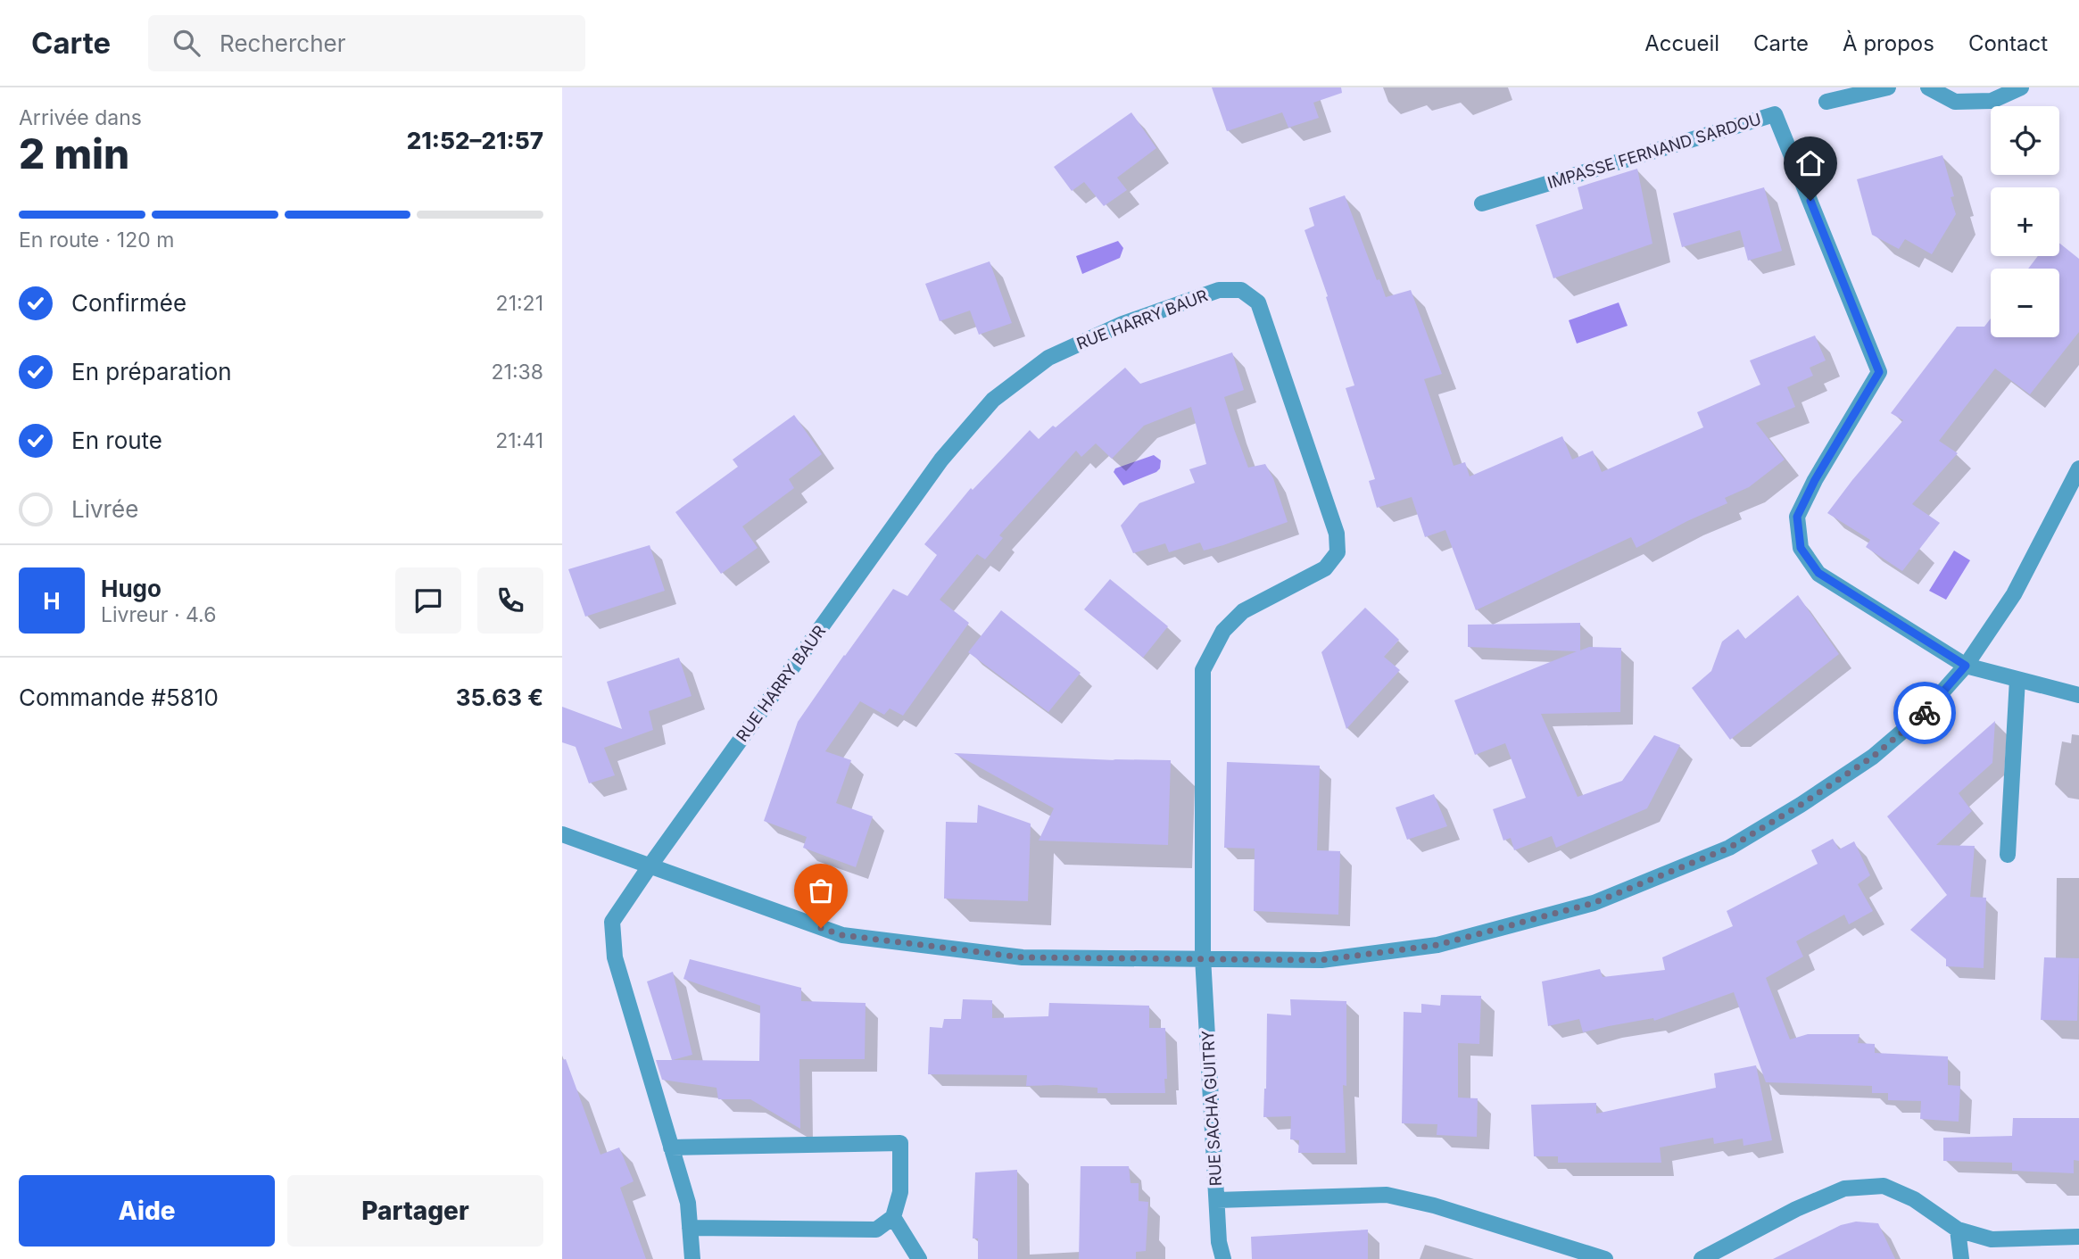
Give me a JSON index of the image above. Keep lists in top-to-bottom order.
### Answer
{
  "streets": {
    "street": ["IMPASSE FERNAND SARDOU", "RUE HARRY BAUR", "RUE SACHA GUITRY"]
  },
  "crossings": [
    ["RUE HARRY BAUR", "RUE SACHA GUITRY"]
  ],
  "page": {
    "header": "Carte",
    "search": "Rechercher",
    "nav": [
      "Accueil",
      "Carte",
      "À propos",
      "Contact"
    ],
    "heading": ["2 min", "Arrivée dans", "21:52–21:57"],
    "panel": [
      "Hugo",
      "Livreur · 4.6",
      "Commande #5810",
      "35.63 €"
    ],
    "map_buttons": ["+", "−"],
    "bar": "En route · 120 m",
    "list": [
      ["Confirmée", "21:21"],
      ["En préparation", "21:38"],
      ["En route", "21:41"],
      "Livrée"
    ],
    "round": "H",
    "buttons": ["Aide", "Partager"]
  }
}
